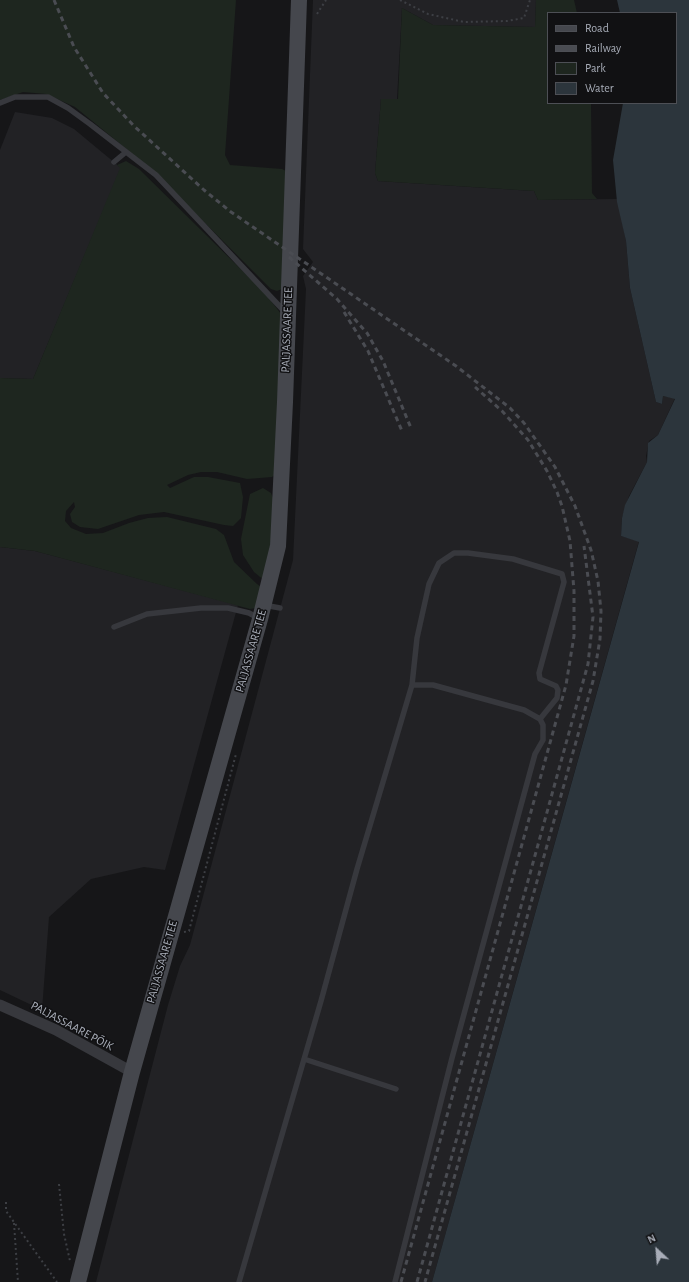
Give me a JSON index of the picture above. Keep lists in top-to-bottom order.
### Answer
{
  "streets": {
    "street": ["PALJASSAARE TEE", "PALJASSAARE PÕIK"]
  },
  "crossings": [
    ["PALJASSAARE TEE", "PALJASSAARE PÕIK"]
  ],
  "legend": [
    "Road",
    "Railway",
    "Park",
    "Water"
  ],
  "north": "top left"
}
